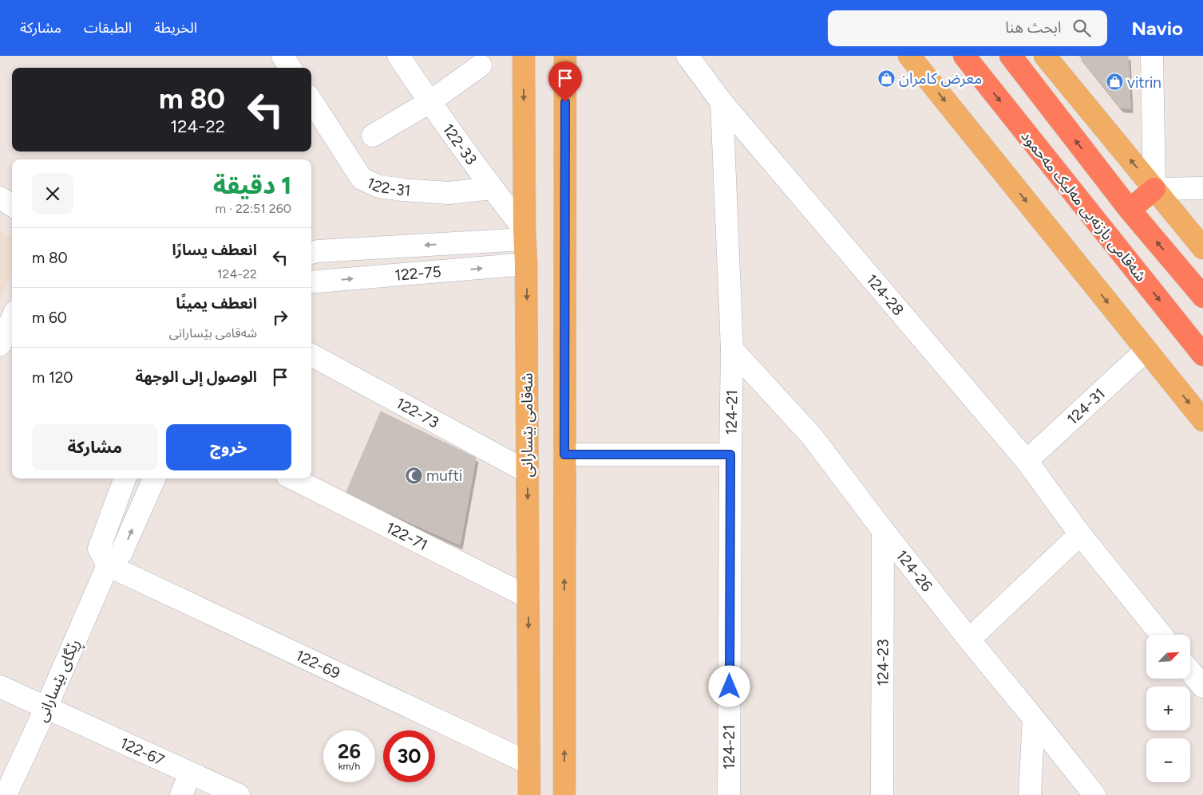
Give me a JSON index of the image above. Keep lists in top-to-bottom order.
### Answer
{
  "streets": {
    "highway": ["شەقامی بازنەیی مەلیک مەحمود"],
    "main road": ["شەقامی بێسارانی"],
    "street": [
      "122-33",
      "122-31",
      "122-75",
      "124-28",
      "124-31",
      "124-21",
      "122-73",
      "122-71",
      "124-26",
      "124-23",
      "122-69",
      "ڕێگای بێسارانی",
      "122-67"
    ]
  },
  "crossings": [
    ["122-33", "122-31"],
    ["122-33", "شەقامی بێسارانی"],
    ["122-75", "شەقامی بێسارانی"],
    ["124-28", "124-31"],
    ["124-28", "124-21"],
    ["124-21", "124-26"],
    ["122-73", "شەقامی بێسارانی"],
    ["شەقامی بێسارانی", "122-71"],
    ["شەقامی بێسارانی", "122-69"],
    ["124-26", "124-23"],
    ["122-69", "ڕێگای بێسارانی"],
    ["ڕێگای بێسارانی", "122-67"]
  ],
  "places": {
    "shop": ["معرض كامران", "vitrin"],
    "mosque": ["mufti"]
  },
  "north": "top right",
  "page": {
    "header": "Navio",
    "search": "ابحث هنا",
    "nav": ["الخريطة", "الطبقات", "مشاركة"],
    "turn": ["80 m", "124-22"],
    "heading": ["1 دقيقة", "260 m · 22:51"],
    "list": [
      {
        "name": "انعطف يسارًا",
        "note": "124-22",
        "value": "80 m"
      },
      {
        "name": "انعطف يمينًا",
        "note": "شەقامی بێسارانی",
        "value": "60 m"
      },
      {
        "name": "الوصول إلى الوجهة",
        "value": "120 m"
      }
    ],
    "buttons": ["خروج", "مشاركة"],
    "map_buttons": ["+", "−"],
    "speed": "26 km/h",
    "limit": "30"
  }
}
